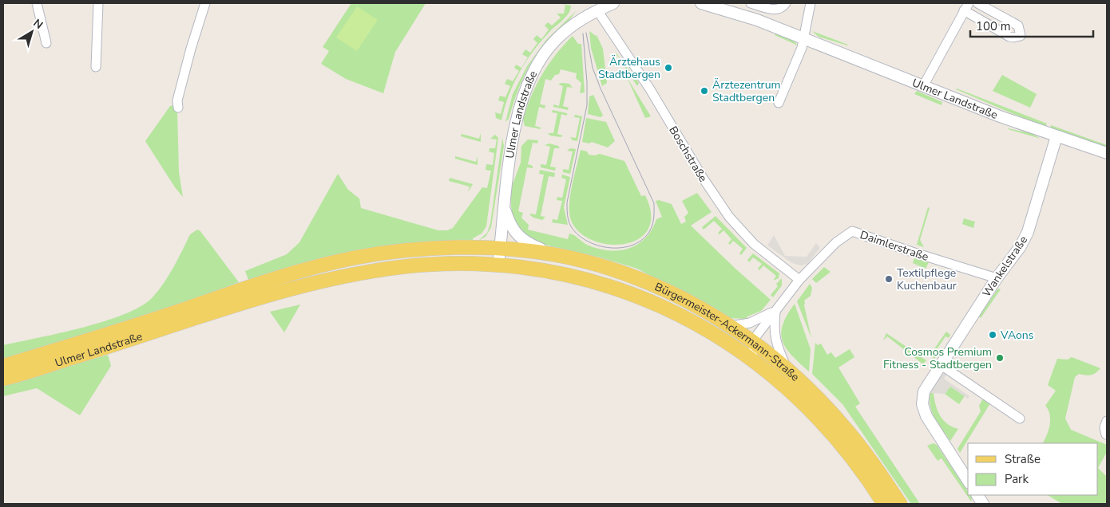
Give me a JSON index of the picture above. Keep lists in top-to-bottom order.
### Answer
{
  "streets": {
    "main road": ["Ulmer Landstraße", "Bürgermeister-Ackermann-Straße"],
    "street": ["Boschstraße", "Daimlerstraße", "Wankelstraße"]
  },
  "crossings": [
    ["Ulmer Landstraße", "Boschstraße"],
    ["Ulmer Landstraße", "Wankelstraße"],
    ["Ulmer Landstraße", "Bürgermeister-Ackermann-Straße"],
    ["Boschstraße", "Daimlerstraße"],
    ["Daimlerstraße", "Wankelstraße"],
    ["Daimlerstraße", "Bürgermeister-Ackermann-Straße"]
  ],
  "places": [
    "Ärztehaus Stadtbergen",
    "Ärztezentrum Stadtbergen",
    "Textilpflege Kuchenbaur",
    "VAons",
    "Cosmos Premium Fitness - Stadtbergen"
  ],
  "legend": ["Straße", "Park"],
  "scale_bar": "100 m",
  "north": "top right"
}
